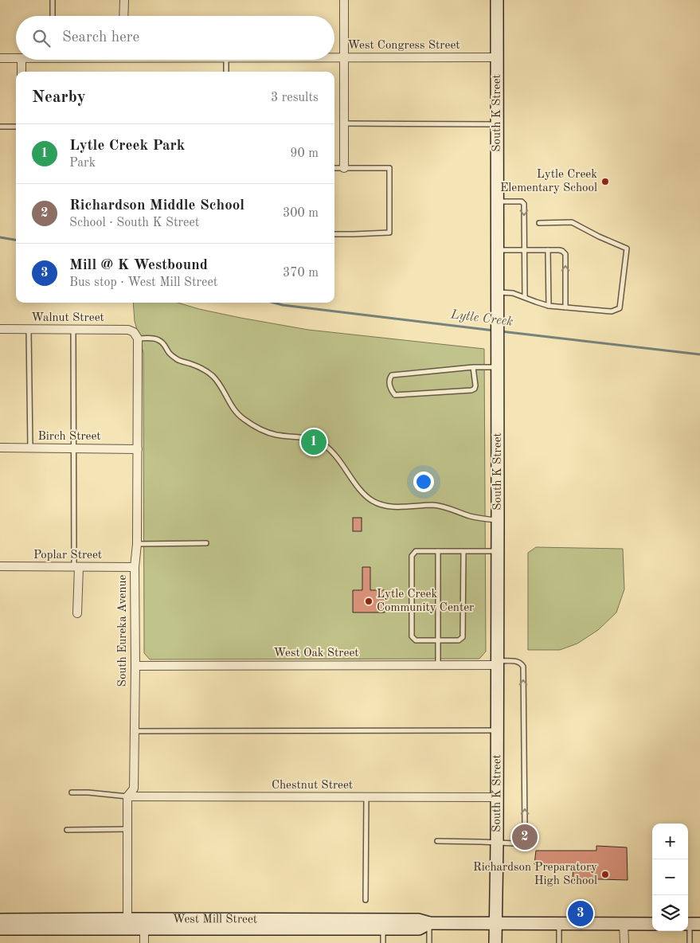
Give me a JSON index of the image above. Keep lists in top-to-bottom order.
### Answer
{
  "streets": {
    "main road": ["South K Street", "West Mill Street"],
    "street": [
      "West Congress Street",
      "Walnut Street",
      "Birch Street",
      "Poplar Street",
      "South Eureka Avenue",
      "West Oak Street",
      "Chestnut Street"
    ]
  },
  "crossings": [
    ["West Congress Street", "South K Street"],
    ["South K Street", "West Oak Street"],
    ["South K Street", "Chestnut Street"],
    ["South K Street", "West Mill Street"],
    ["Walnut Street", "South Eureka Avenue"],
    ["Birch Street", "South Eureka Avenue"],
    ["Poplar Street", "South Eureka Avenue"],
    ["South Eureka Avenue", "West Oak Street"],
    ["South Eureka Avenue", "Chestnut Street"],
    ["South Eureka Avenue", "West Mill Street"]
  ],
  "water": ["Lytle Creek"],
  "places": ["Lytle Creek Elementary School", "Lytle Creek Community Center", "Richardson Preparatory High School"],
  "page": {
    "search": "Search here",
    "heading": ["Nearby", "3 results"],
    "list": [
      {
        "mark": "1",
        "name": "Lytle Creek Park",
        "note": "Park",
        "value": "90 m"
      },
      {
        "mark": "2",
        "name": "Richardson Middle School",
        "note": "School · South K Street",
        "value": "300 m"
      },
      {
        "mark": "3",
        "name": "Mill @ K Westbound",
        "note": "Bus stop · West Mill Street",
        "value": "370 m"
      }
    ],
    "pins": ["1", "2", "3"],
    "map_buttons": ["+", "−"]
  }
}
